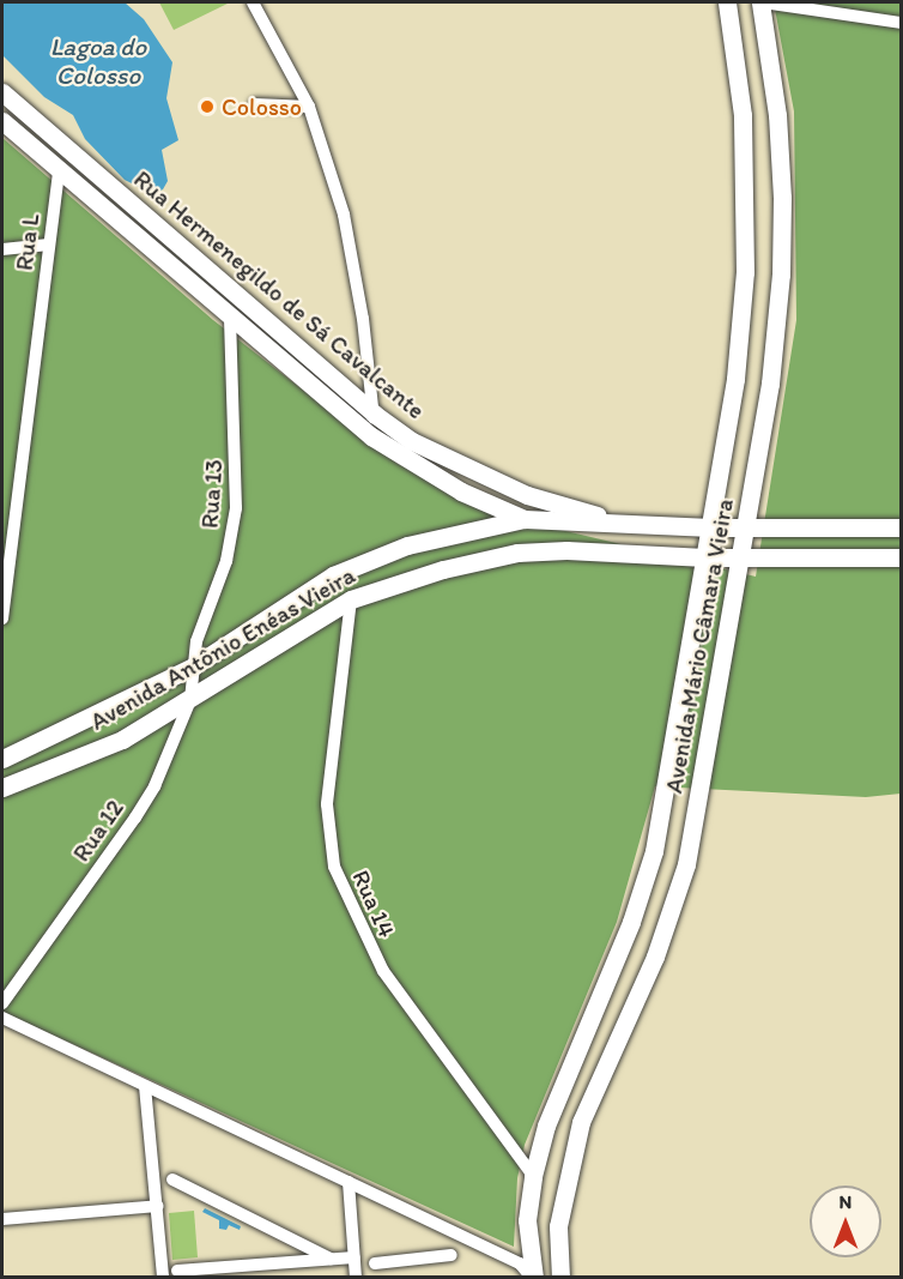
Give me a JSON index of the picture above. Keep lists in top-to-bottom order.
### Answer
{
  "streets": {
    "street": [
      "Rua L",
      "Rua Hermenegildo de Sá Cavalcante",
      "Rua 13",
      "Avenida Mário Câmara Vieira",
      "Avenida Antônio Enéas Vieira",
      "Rua 12",
      "Rua 14"
    ]
  },
  "crossings": [
    ["Rua L", "Rua Hermenegildo de Sá Cavalcante"],
    ["Rua Hermenegildo de Sá Cavalcante", "Rua 13"],
    ["Rua Hermenegildo de Sá Cavalcante", "Avenida Antônio Enéas Vieira"],
    ["Rua 13", "Avenida Antônio Enéas Vieira"],
    ["Rua 13", "Rua 12"],
    ["Avenida Mário Câmara Vieira", "Avenida Antônio Enéas Vieira"],
    ["Avenida Mário Câmara Vieira", "Rua 14"],
    ["Avenida Antônio Enéas Vieira", "Rua 12"],
    ["Avenida Antônio Enéas Vieira", "Rua 14"]
  ],
  "water": ["Lagoa do Colosso"],
  "places": ["Colosso"],
  "north": "top"
}
